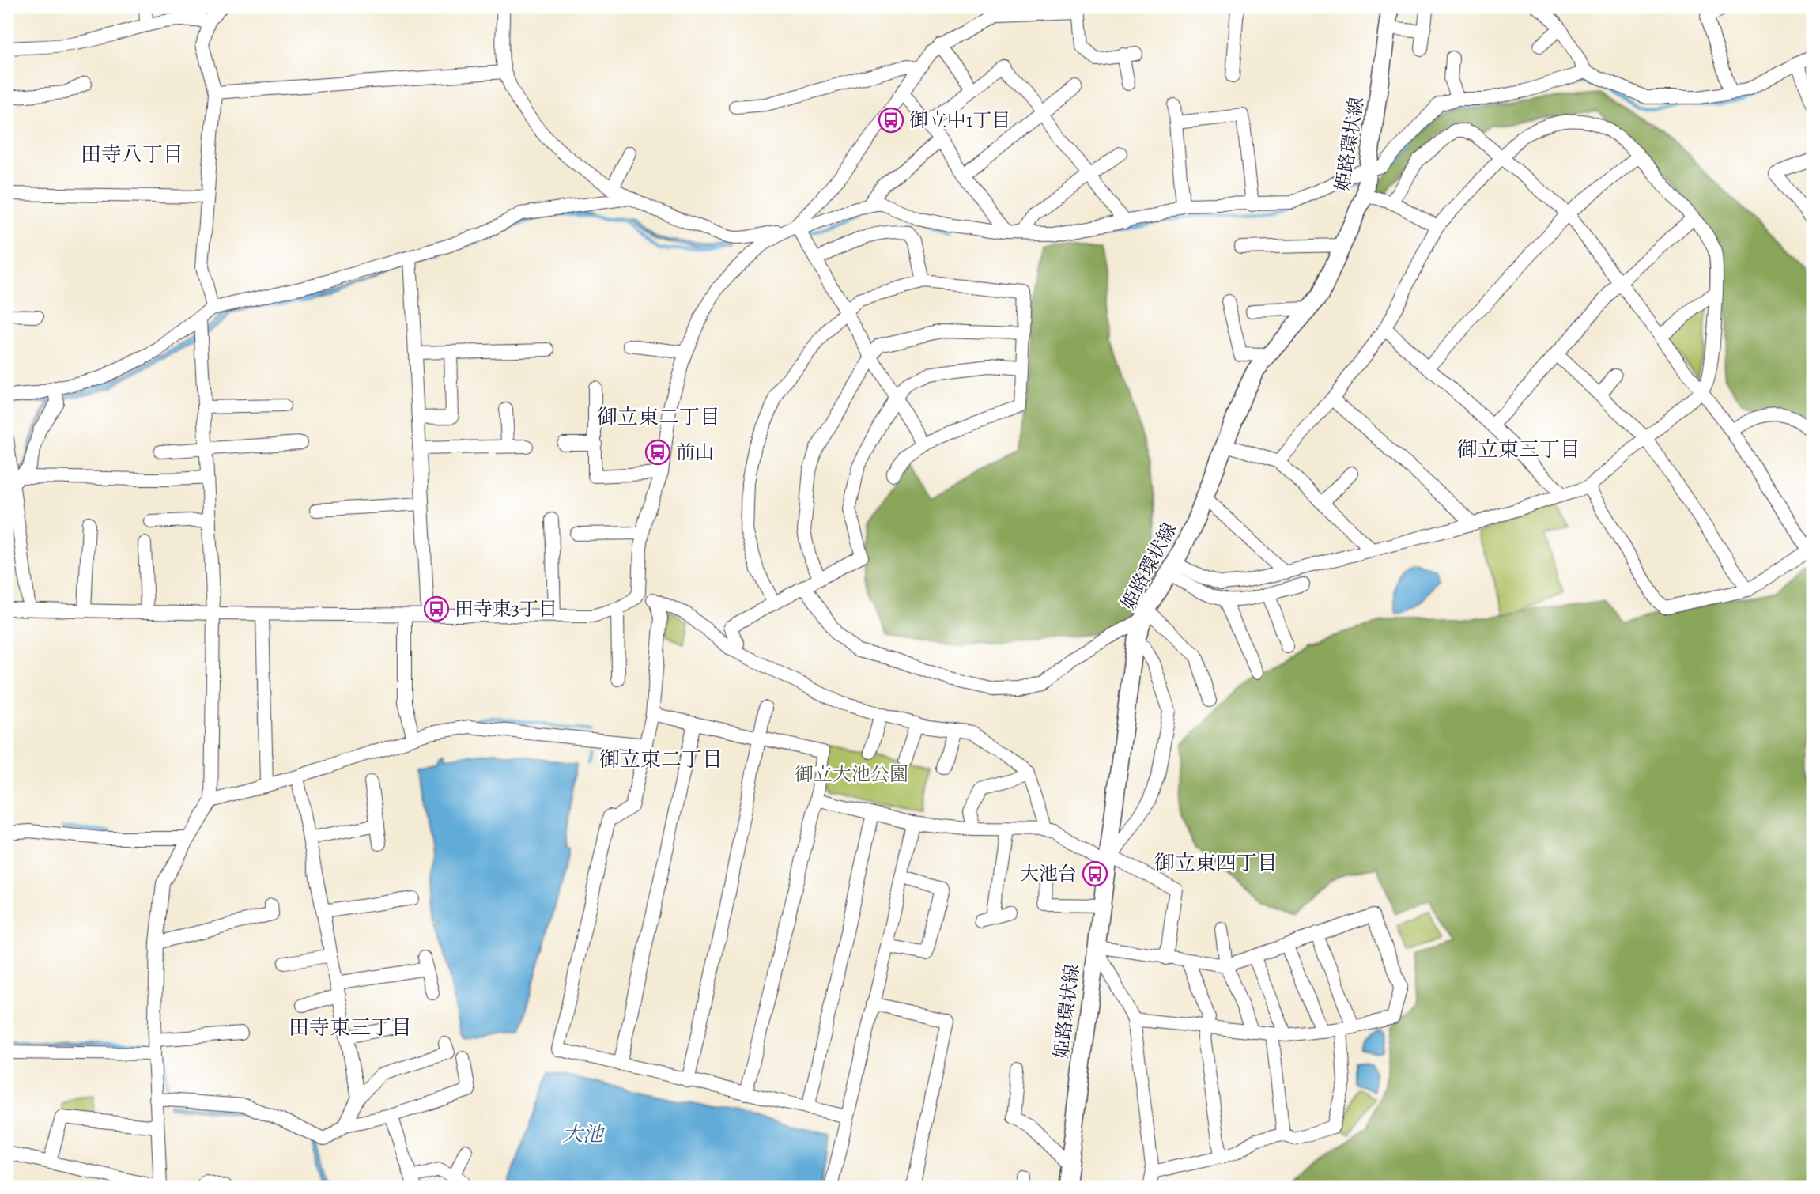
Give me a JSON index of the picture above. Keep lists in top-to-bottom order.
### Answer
{
  "streets": {
    "main road": ["姫路環状線"]
  },
  "districts": [
    "田寺八丁目",
    "御立東二丁目",
    "御立東三丁目",
    "御立東二丁目",
    "御立東四丁目",
    "田寺東三丁目"
  ],
  "water": ["大池"],
  "parks": ["御立大池公園"],
  "places": {
    "bus stop": [
      "御立中1丁目",
      "前山",
      "田寺東3丁目",
      "大池台"
    ]
  }
}
